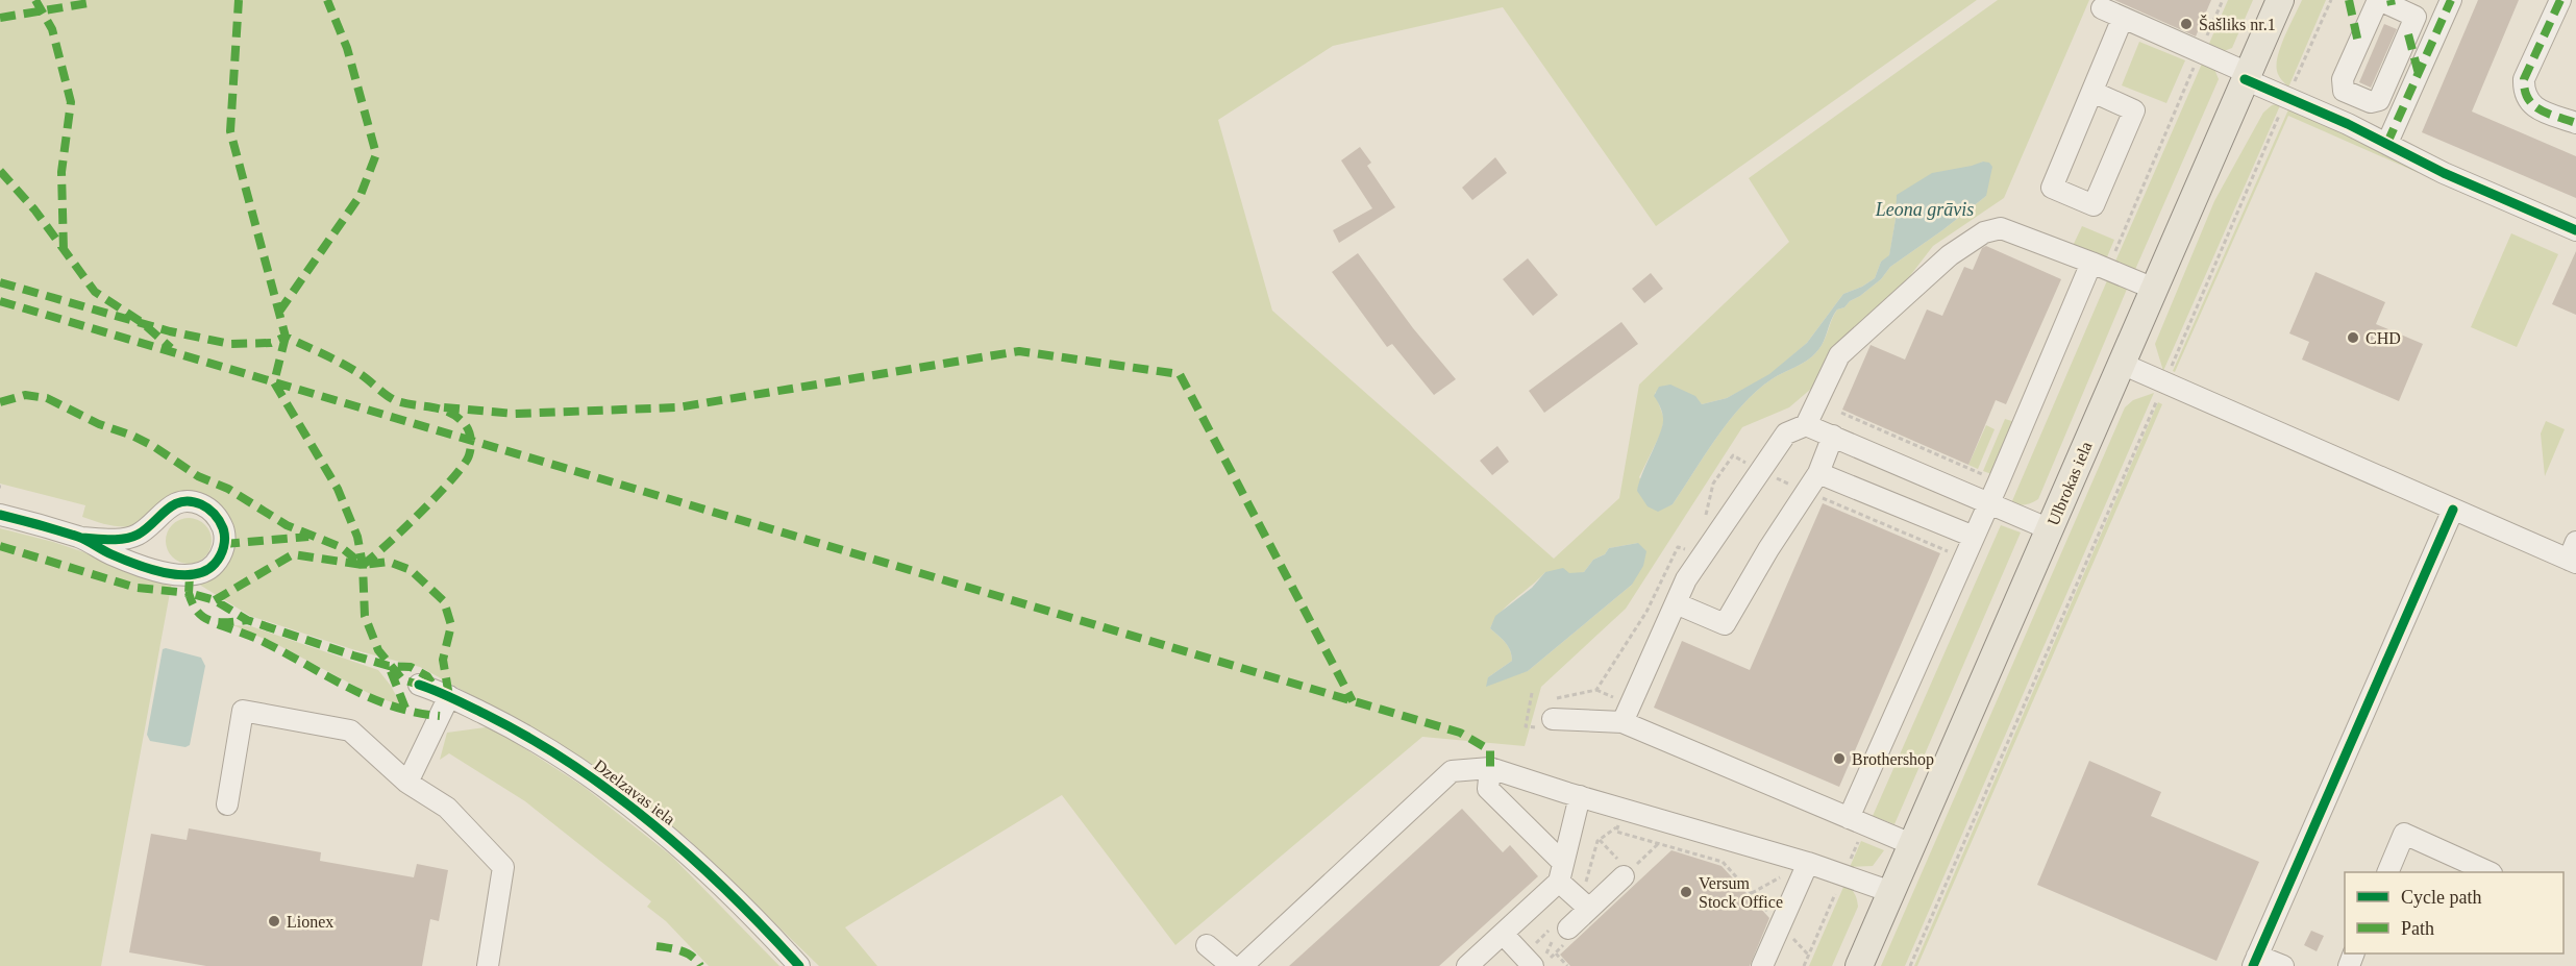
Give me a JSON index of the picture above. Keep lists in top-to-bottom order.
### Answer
{
  "streets": {
    "main road": ["Ulbrokas iela"],
    "street": ["Dzelzavas iela"]
  },
  "water": ["Leona grāvis"],
  "places": [
    "Šašliks nr.1",
    "CHD",
    "Brothershop",
    "Versum Stock Office",
    "Lionex"
  ],
  "legend": ["Cycle path", "Path"]
}
